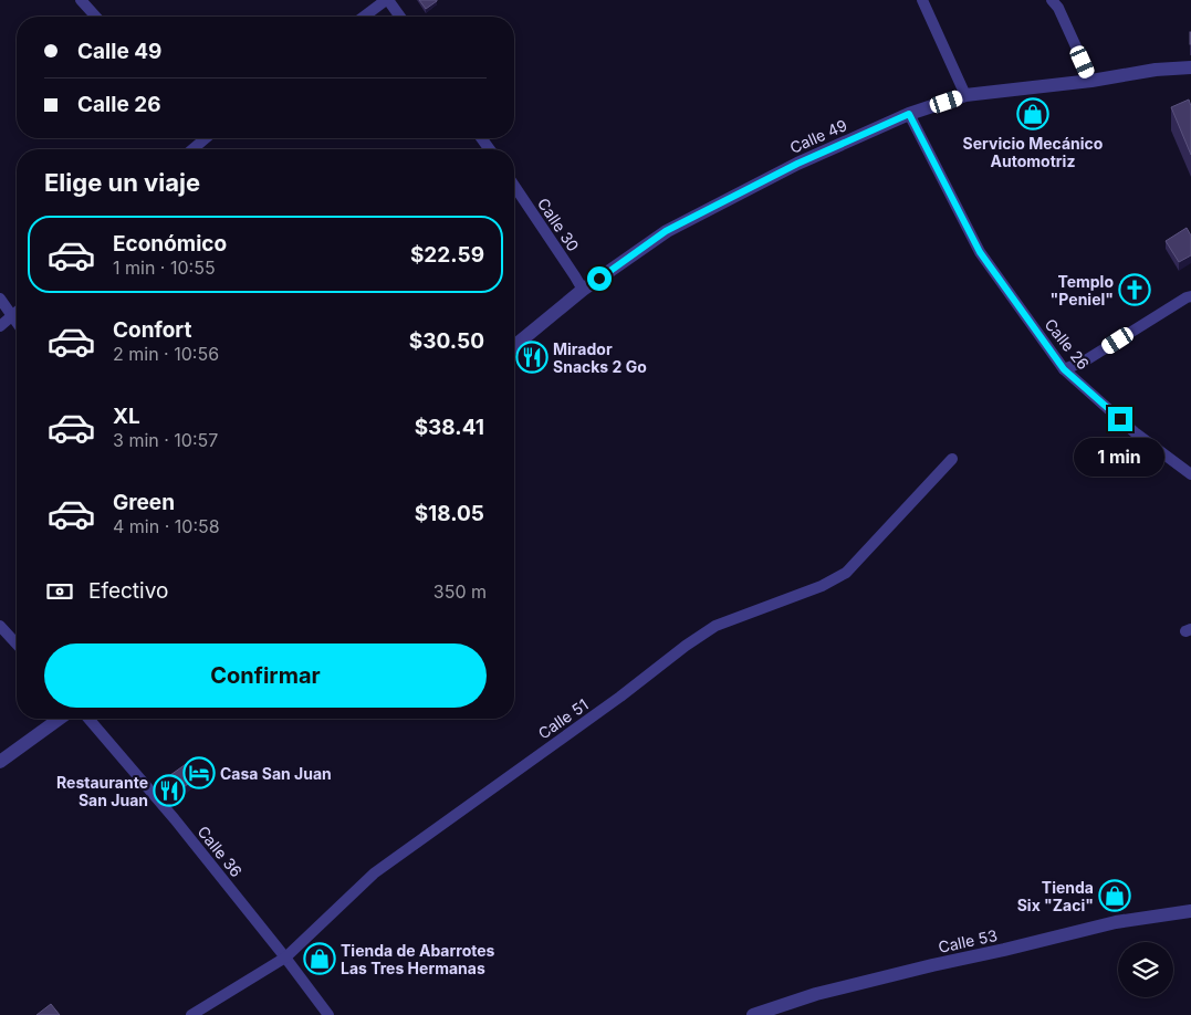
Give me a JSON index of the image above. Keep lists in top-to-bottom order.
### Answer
{
  "streets": {
    "street": [
      "Calle 49",
      "Calle 30",
      "Calle 26",
      "Calle 51",
      "Calle 36",
      "Calle 53"
    ]
  },
  "crossings": [
    ["Calle 49", "Calle 30"],
    ["Calle 49", "Calle 26"],
    ["Calle 51", "Calle 36"]
  ],
  "places": {
    "shop": ["Servicio Mecánico Automotriz", "Tienda Six \"Zaci\"", "Tienda de Abarrotes Las Tres Hermanas"],
    "church": ["Templo \"Peniel\""],
    "restaurant": ["Mirador Snacks 2 Go", "Restaurante San Juan"],
    "hotel": ["Casa San Juan"]
  },
  "page": {
    "banner": ["Calle 49", "Calle 26"],
    "heading": "Elige un viaje",
    "list": [
      {
        "name": "Económico",
        "note": "1 min · 10:55",
        "value": "$22.59"
      },
      {
        "name": "Confort",
        "note": "2 min · 10:56",
        "value": "$30.50"
      },
      {
        "name": "XL",
        "note": "3 min · 10:57",
        "value": "$38.41"
      },
      {
        "name": "Green",
        "note": "4 min · 10:58",
        "value": "$18.05"
      }
    ],
    "bubble": "1 min",
    "pay": ["Efectivo", "350 m"],
    "buttons": "Confirmar"
  }
}
